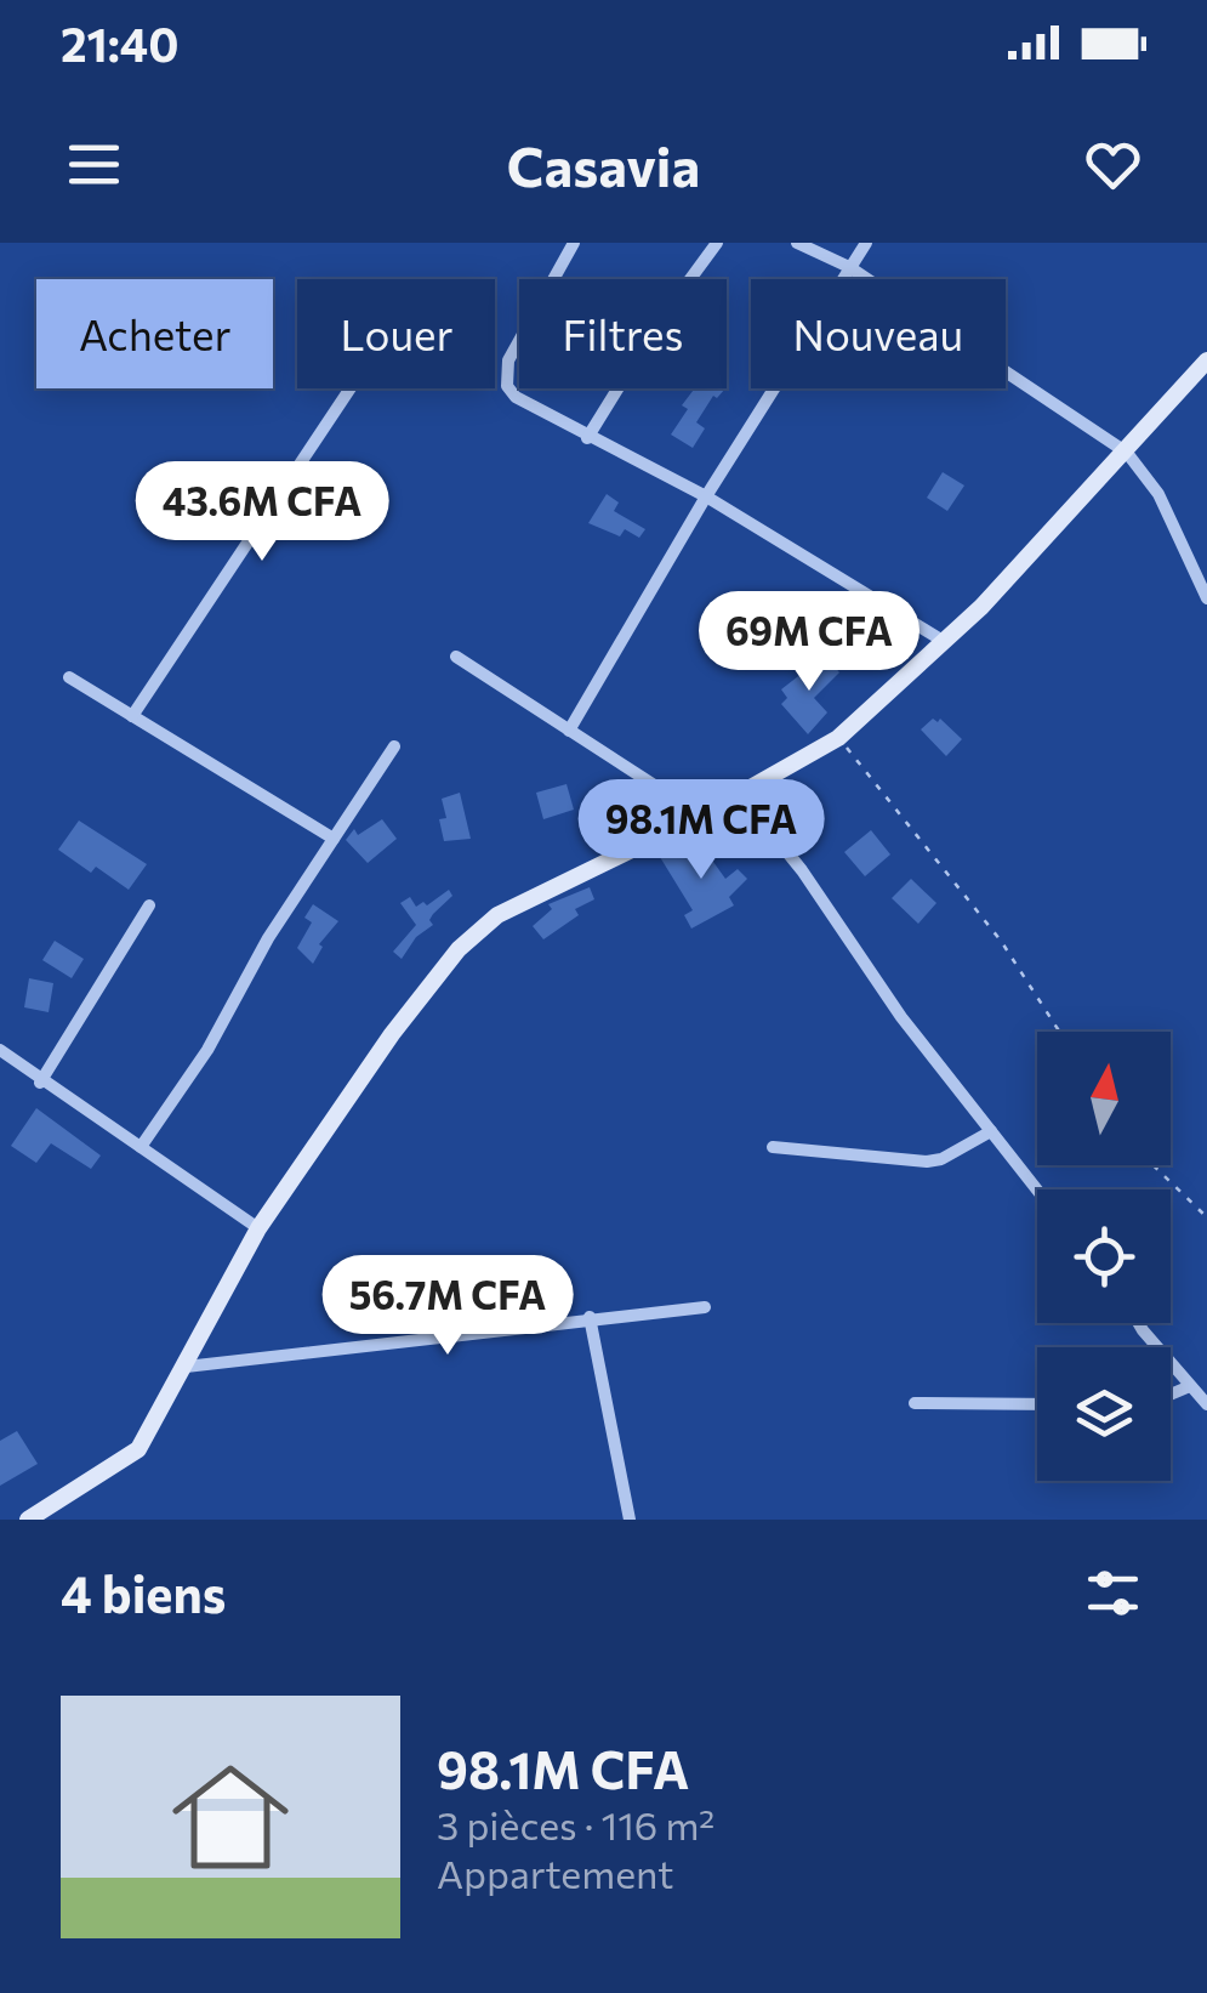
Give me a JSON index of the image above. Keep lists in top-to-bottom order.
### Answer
{
  "north": "top",
  "page": {
    "status": "21:40",
    "header": "Casavia",
    "chip": [
      "Acheter",
      "Louer",
      "Filtres",
      "Nouveau"
    ],
    "price": [
      "43.6M CFA",
      "69M CFA",
      "98.1M CFA",
      "56.7M CFA"
    ],
    "heading": "4 biens",
    "list": [
      {
        "name": "98.1M CFA",
        "note": "3 pièces · 116 m² · Appartement"
      }
    ]
  }
}
